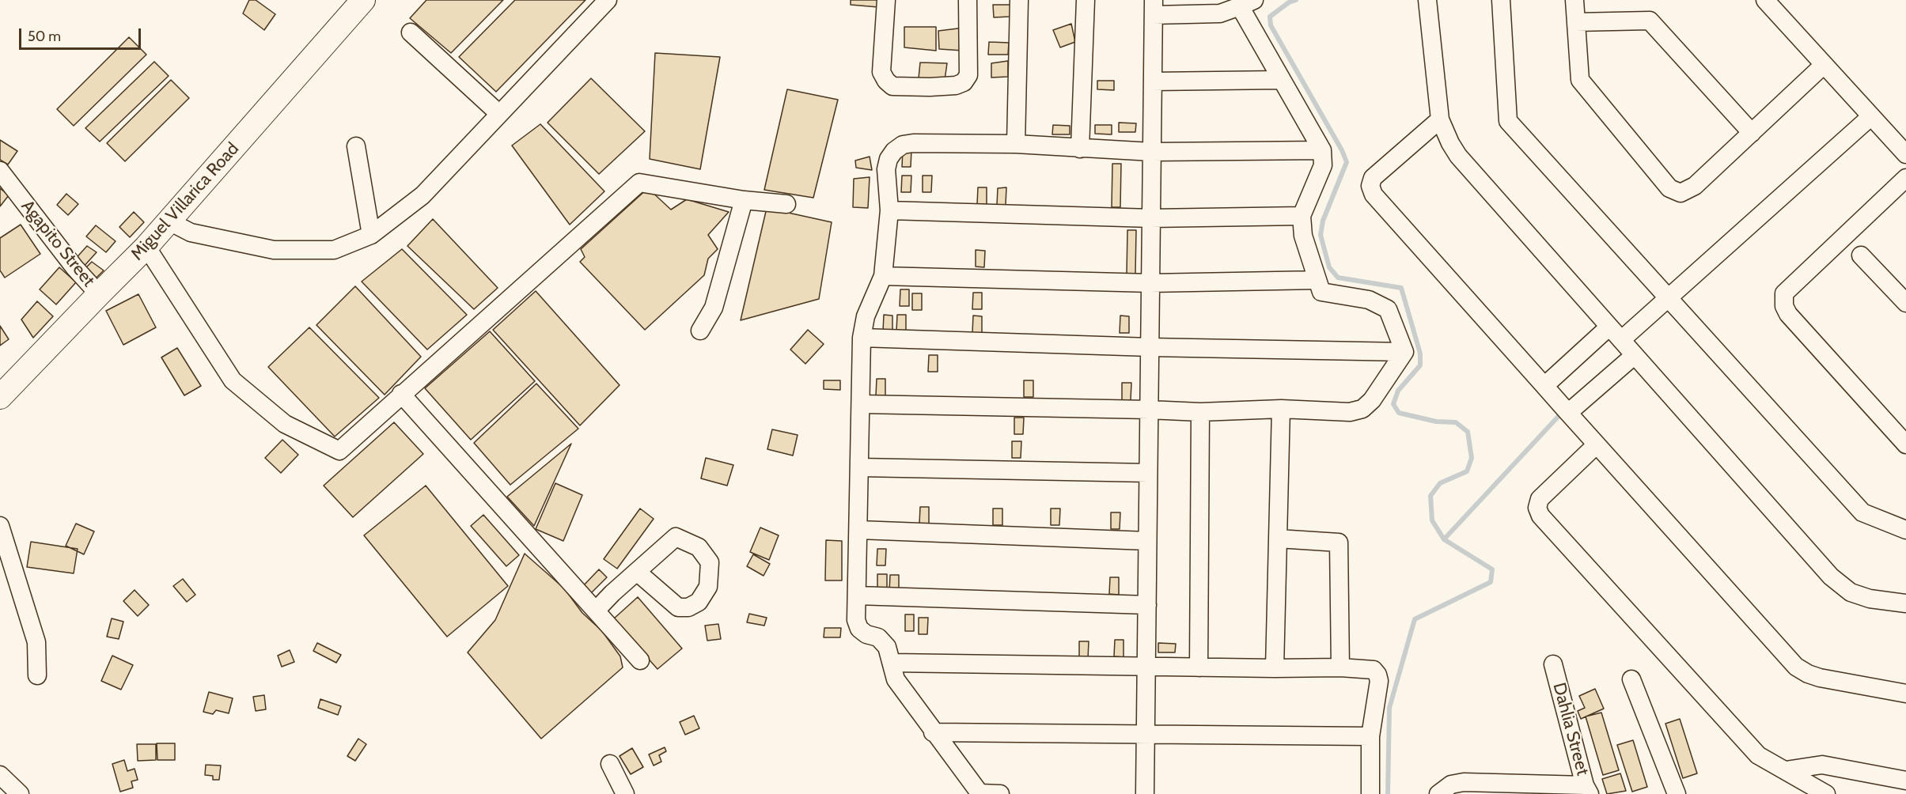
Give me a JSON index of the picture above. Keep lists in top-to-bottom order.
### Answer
{
  "streets": {
    "main road": ["Miguel Villarica Road"],
    "street": ["Agapito Street", "Dahlia Street"]
  },
  "crossings": [
    ["Miguel Villarica Road", "Agapito Street"]
  ],
  "scale_bar": "50 m"
}
